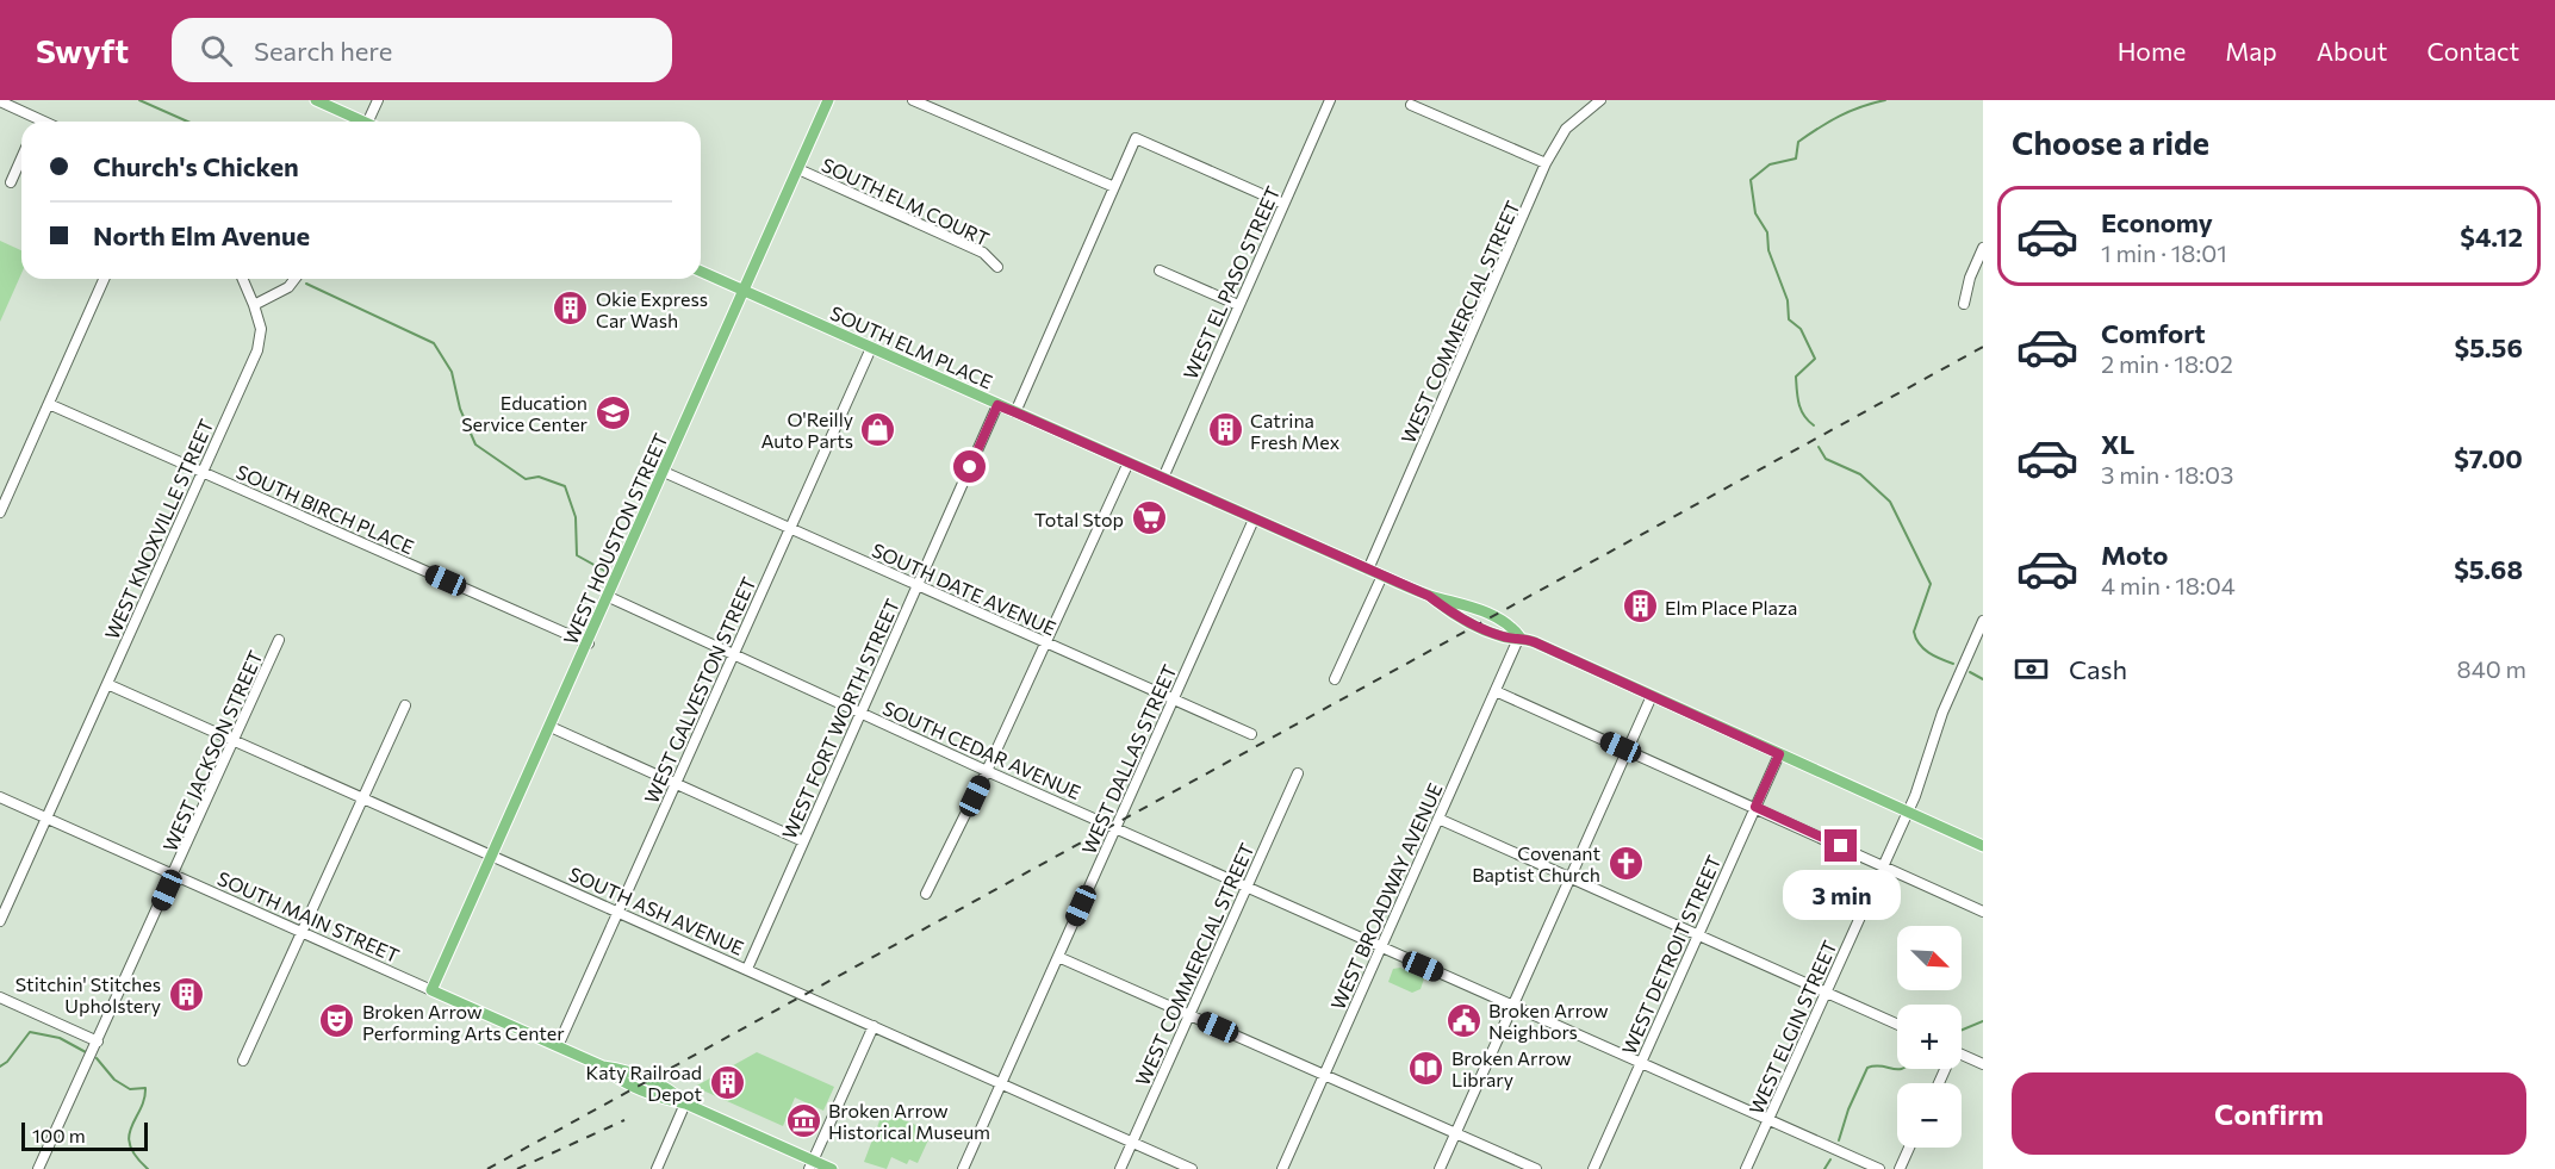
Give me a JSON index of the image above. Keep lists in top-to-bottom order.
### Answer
{
  "streets": {
    "main road": ["SOUTH ELM PLACE", "WEST HOUSTON STREET", "SOUTH MAIN STREET"],
    "street": [
      "SOUTH ELM COURT",
      "WEST EL PASO STREET",
      "WEST COMMERCIAL STREET",
      "SOUTH BIRCH PLACE",
      "WEST KNOXVILLE STREET",
      "SOUTH DATE AVENUE",
      "WEST GALVESTON STREET",
      "WEST FORT WORTH STREET",
      "SOUTH CEDAR AVENUE",
      "WEST JACKSON STREET",
      "WEST DALLAS STREET",
      "WEST BROADWAY AVENUE",
      "SOUTH ASH AVENUE",
      "WEST DETROIT STREET",
      "WEST ELGIN STREET"
    ]
  },
  "crossings": [
    ["SOUTH ELM COURT", "WEST HOUSTON STREET"],
    ["WEST EL PASO STREET", "SOUTH ELM PLACE"],
    ["WEST COMMERCIAL STREET", "SOUTH ELM PLACE"],
    ["WEST COMMERCIAL STREET", "SOUTH CEDAR AVENUE"],
    ["WEST COMMERCIAL STREET", "SOUTH ASH AVENUE"],
    ["SOUTH ELM PLACE", "WEST HOUSTON STREET"],
    ["SOUTH ELM PLACE", "WEST GALVESTON STREET"],
    ["SOUTH ELM PLACE", "WEST FORT WORTH STREET"],
    ["SOUTH ELM PLACE", "WEST DALLAS STREET"],
    ["SOUTH ELM PLACE", "WEST BROADWAY AVENUE"],
    ["SOUTH ELM PLACE", "WEST DETROIT STREET"],
    ["SOUTH ELM PLACE", "WEST ELGIN STREET"],
    ["SOUTH BIRCH PLACE", "WEST KNOXVILLE STREET"],
    ["SOUTH BIRCH PLACE", "WEST HOUSTON STREET"],
    ["WEST KNOXVILLE STREET", "SOUTH ASH AVENUE"],
    ["WEST KNOXVILLE STREET", "SOUTH MAIN STREET"],
    ["WEST HOUSTON STREET", "SOUTH DATE AVENUE"],
    ["WEST HOUSTON STREET", "SOUTH CEDAR AVENUE"],
    ["WEST HOUSTON STREET", "SOUTH ASH AVENUE"],
    ["WEST HOUSTON STREET", "SOUTH MAIN STREET"],
    ["SOUTH DATE AVENUE", "WEST GALVESTON STREET"],
    ["SOUTH DATE AVENUE", "WEST FORT WORTH STREET"],
    ["SOUTH DATE AVENUE", "WEST DALLAS STREET"],
    ["WEST GALVESTON STREET", "SOUTH CEDAR AVENUE"],
    ["WEST GALVESTON STREET", "SOUTH ASH AVENUE"],
    ["WEST GALVESTON STREET", "SOUTH MAIN STREET"],
    ["WEST FORT WORTH STREET", "SOUTH CEDAR AVENUE"],
    ["WEST FORT WORTH STREET", "SOUTH ASH AVENUE"],
    ["SOUTH CEDAR AVENUE", "WEST DALLAS STREET"],
    ["SOUTH CEDAR AVENUE", "WEST BROADWAY AVENUE"],
    ["SOUTH CEDAR AVENUE", "WEST DETROIT STREET"],
    ["SOUTH CEDAR AVENUE", "WEST ELGIN STREET"],
    ["WEST JACKSON STREET", "SOUTH ASH AVENUE"],
    ["WEST JACKSON STREET", "SOUTH MAIN STREET"],
    ["WEST DALLAS STREET", "SOUTH ASH AVENUE"]
  ],
  "places": {
    "building": [
      "Okie Express Car Wash",
      "Catrina Fresh Mex",
      "Elm Place Plaza",
      "Stitchin' Stitches Upholstery",
      "Katy Railroad Depot"
    ],
    "school or university": ["Education Service Center"],
    "shop": ["O'Reilly Auto Parts"],
    "supermarket": ["Total Stop"],
    "church": ["Covenant Baptist Church"],
    "public building": ["Broken Arrow Neighbors"],
    "theatre": ["Broken Arrow Performing Arts Center"],
    "library": ["Broken Arrow Library"],
    "museum": ["Broken Arrow Historical Museum"]
  },
  "scale_bar": "100 m",
  "north": "bottom right",
  "page": {
    "header": "Swyft",
    "search": "Search here",
    "nav": [
      "Home",
      "Map",
      "About",
      "Contact"
    ],
    "heading": "Choose a ride",
    "banner": ["Church's Chicken", "North Elm Avenue"],
    "list": [
      {
        "name": "Economy",
        "note": "1 min · 18:01",
        "value": "$4.12"
      },
      {
        "name": "Comfort",
        "note": "2 min · 18:02",
        "value": "$5.56"
      },
      {
        "name": "XL",
        "note": "3 min · 18:03",
        "value": "$7.00"
      },
      {
        "name": "Moto",
        "note": "4 min · 18:04",
        "value": "$5.68"
      }
    ],
    "pay": ["Cash", "840 m"],
    "bubble": "3 min",
    "map_buttons": ["+", "−"],
    "buttons": "Confirm",
    "scale": "100 m"
  }
}
